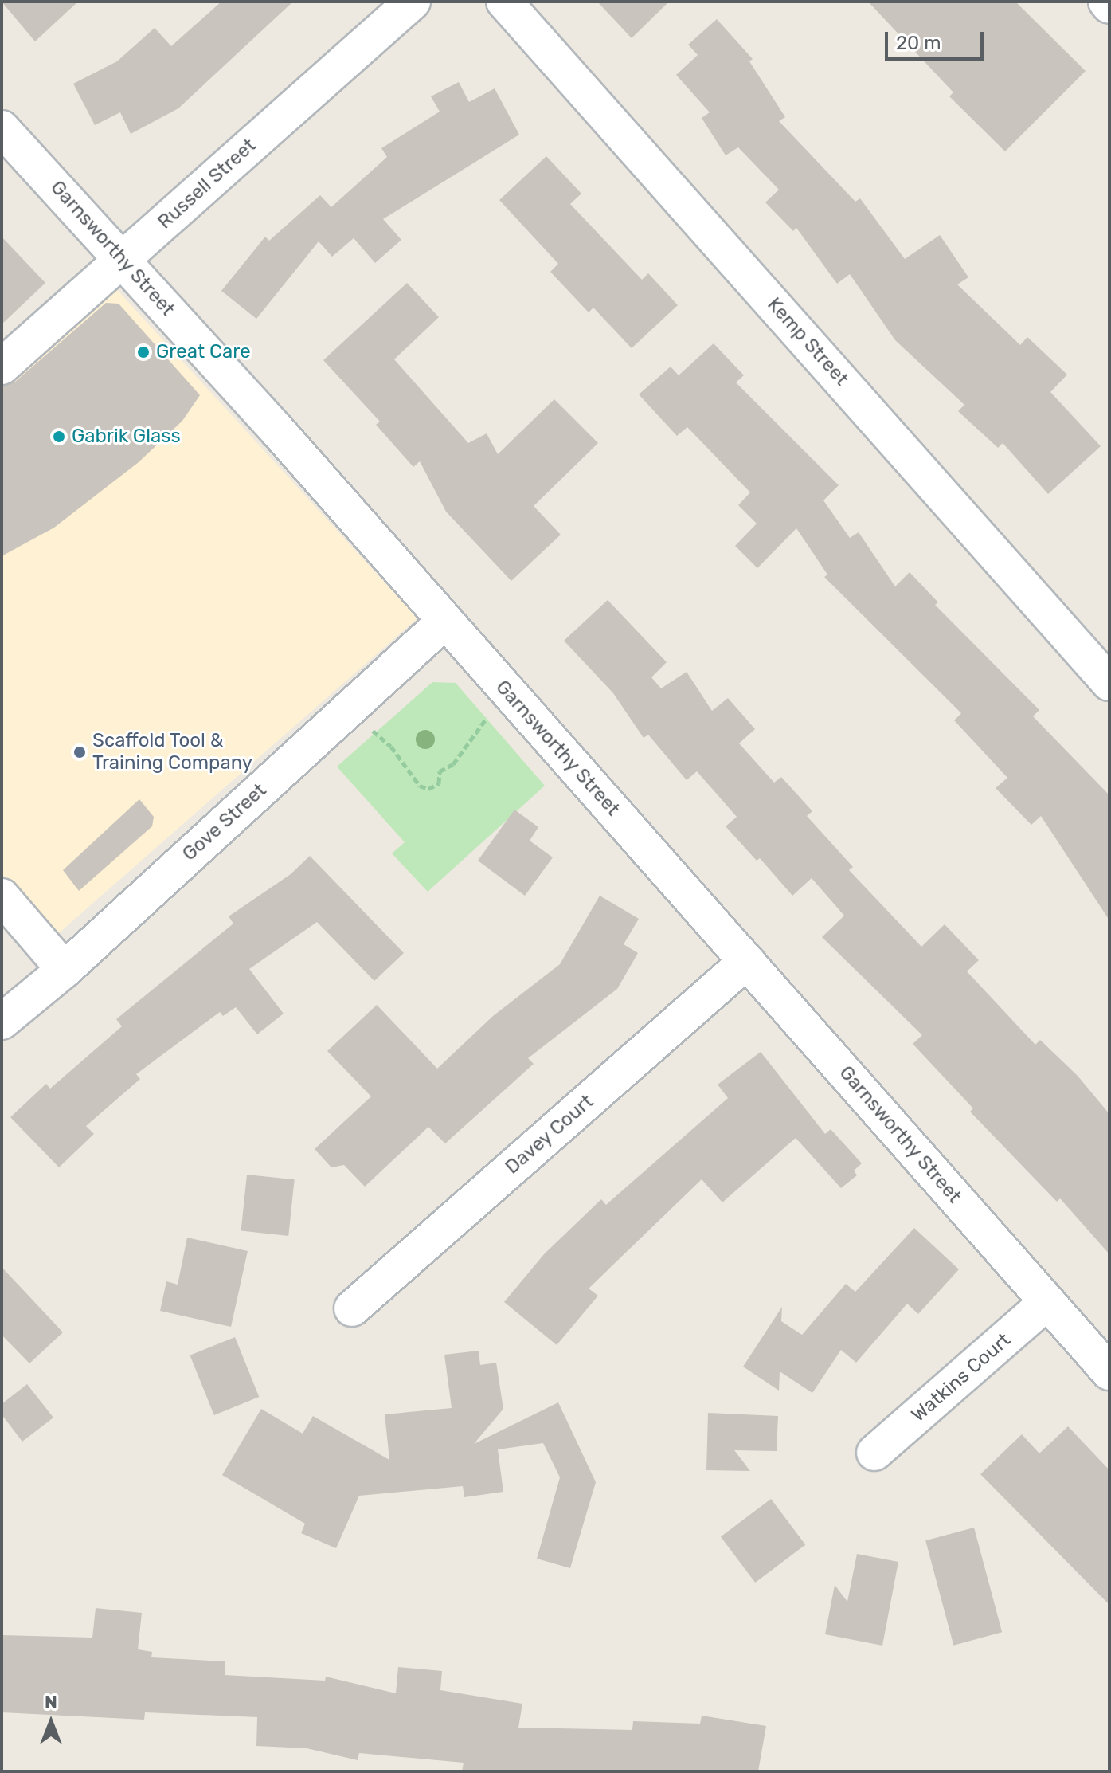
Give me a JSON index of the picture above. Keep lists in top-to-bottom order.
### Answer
{
  "streets": {
    "street": [
      "Russell Street",
      "Garnsworthy Street",
      "Kemp Street",
      "Gove Street",
      "Davey Court",
      "Watkins Court"
    ]
  },
  "crossings": [
    ["Russell Street", "Garnsworthy Street"],
    ["Garnsworthy Street", "Gove Street"],
    ["Garnsworthy Street", "Davey Court"],
    ["Garnsworthy Street", "Watkins Court"]
  ],
  "places": ["Great Care", "Gabrik Glass", "Scaffold Tool & Training Company"],
  "scale_bar": "20 m",
  "north": "top"
}
